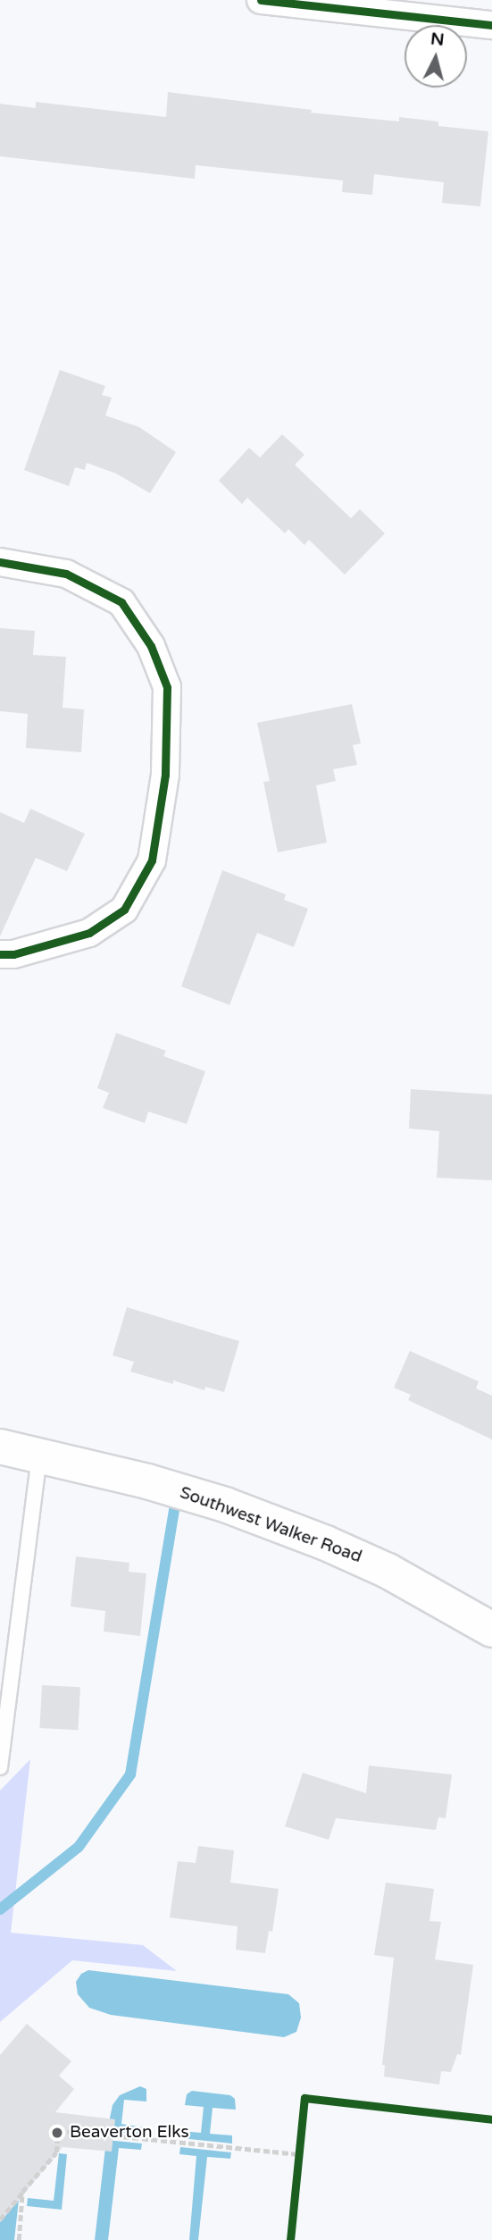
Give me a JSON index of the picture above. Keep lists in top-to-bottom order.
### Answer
{
  "streets": {
    "main road": ["Southwest Walker Road"]
  },
  "places": ["Beaverton Elks"],
  "north": "top"
}
